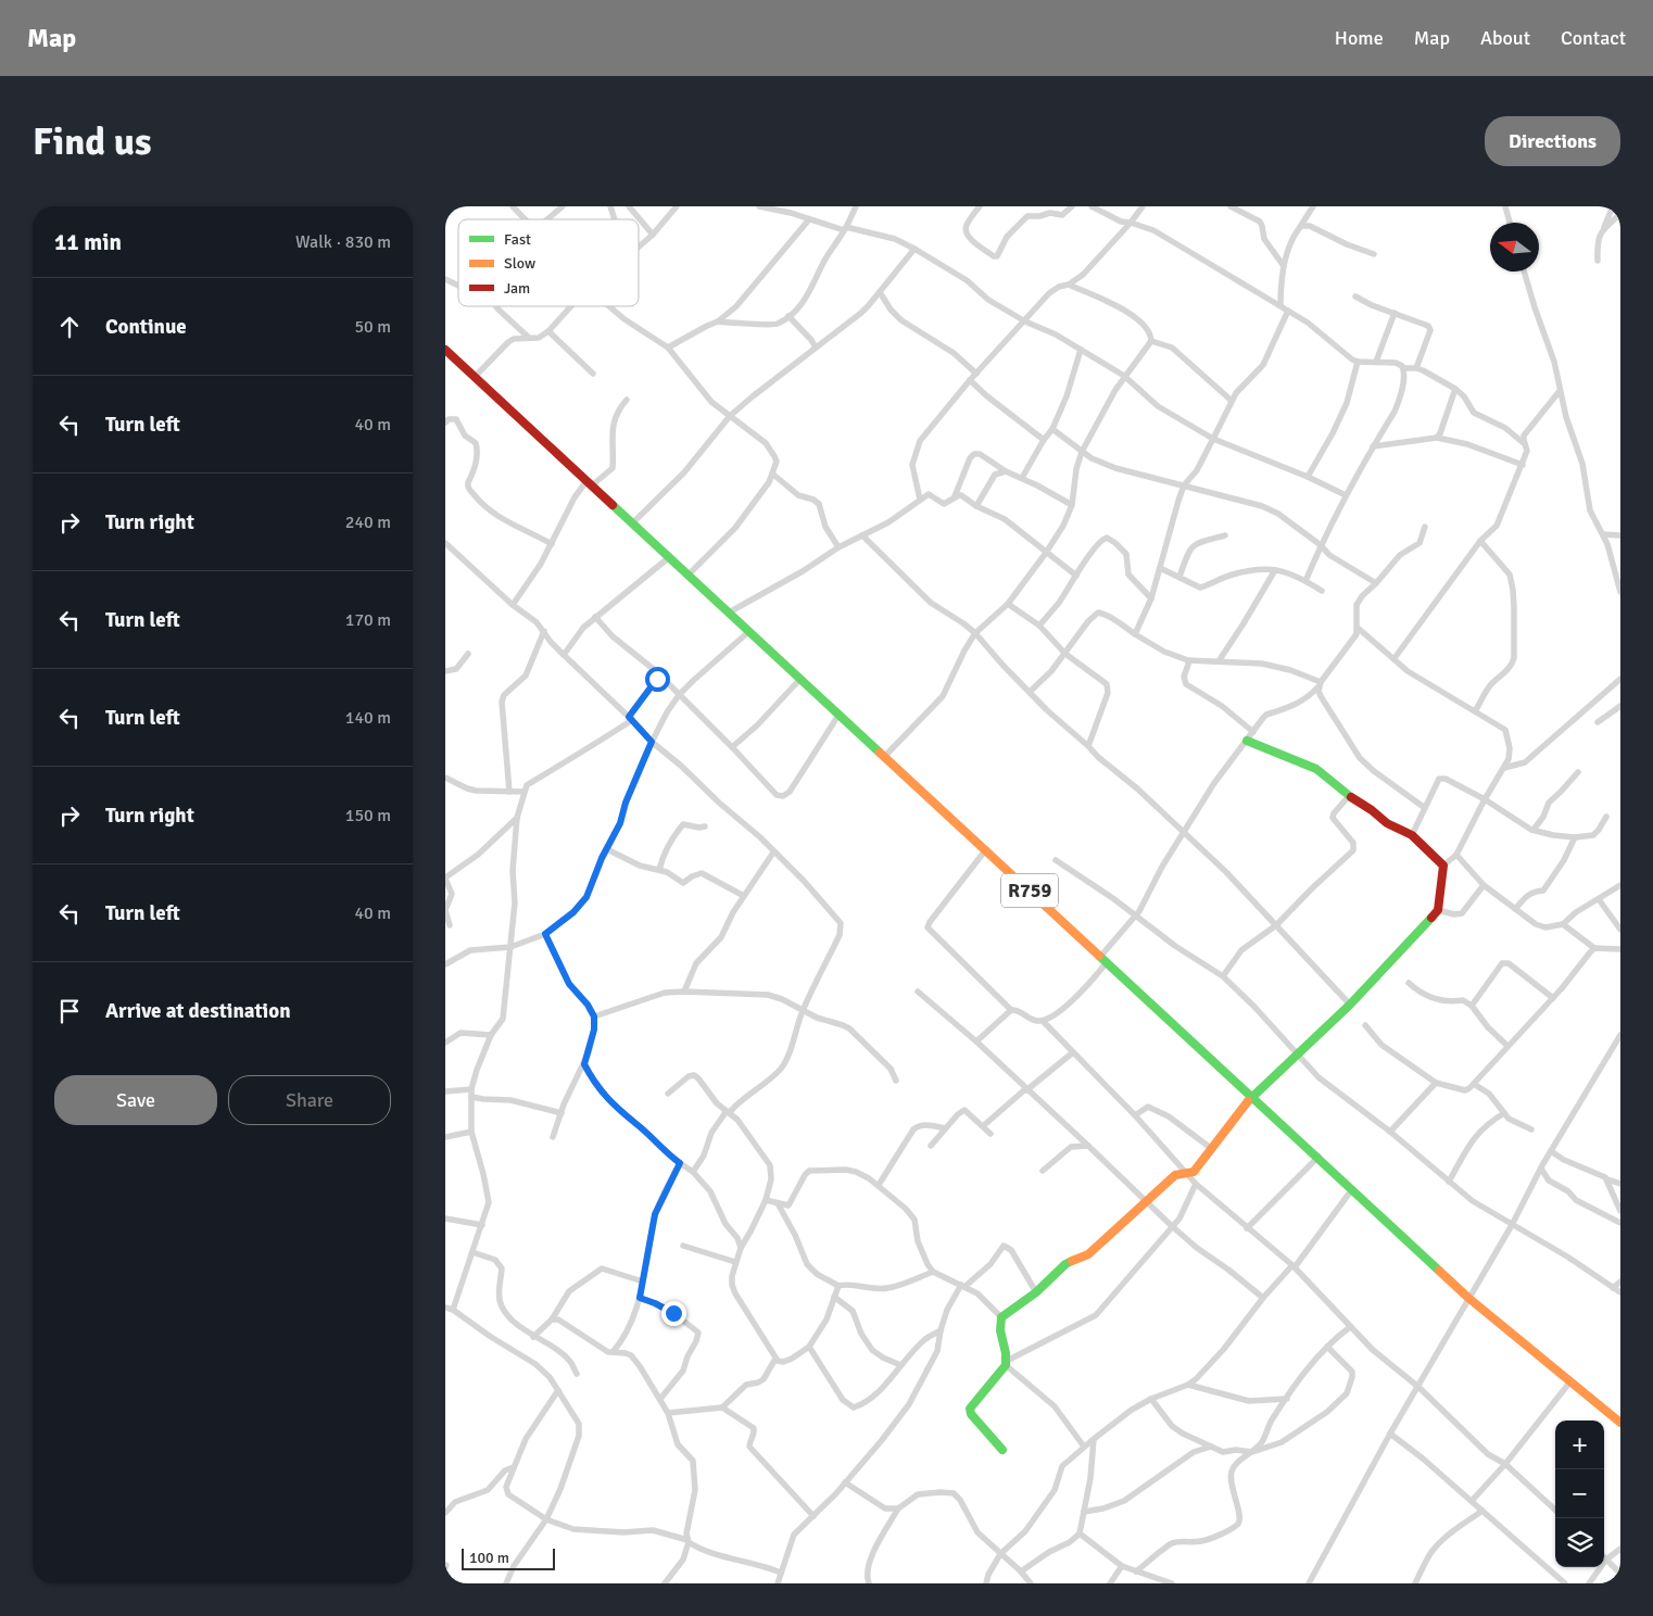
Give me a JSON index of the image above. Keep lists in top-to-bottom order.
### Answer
{
  "streets": {
    "main road": ["R759"]
  },
  "legend": ["Fast", "Slow", "Jam"],
  "scale_bar": "100 m",
  "north": "left",
  "page": {
    "header": "Map",
    "nav": [
      "Home",
      "Map",
      "About",
      "Contact"
    ],
    "buttons": [
      "Directions",
      ["Save", "Share"]
    ],
    "title": "Find us",
    "heading": ["11 min", "Walk · 830 m"],
    "list": [
      ["Continue", "50 m"],
      ["Turn left", "40 m"],
      ["Turn right", "240 m"],
      ["Turn left", "170 m"],
      ["Turn left", "140 m"],
      ["Turn right", "150 m"],
      ["Turn left", "40 m"],
      "Arrive at destination"
    ],
    "map_buttons": ["+", "−"],
    "scale": "100 m"
  }
}
